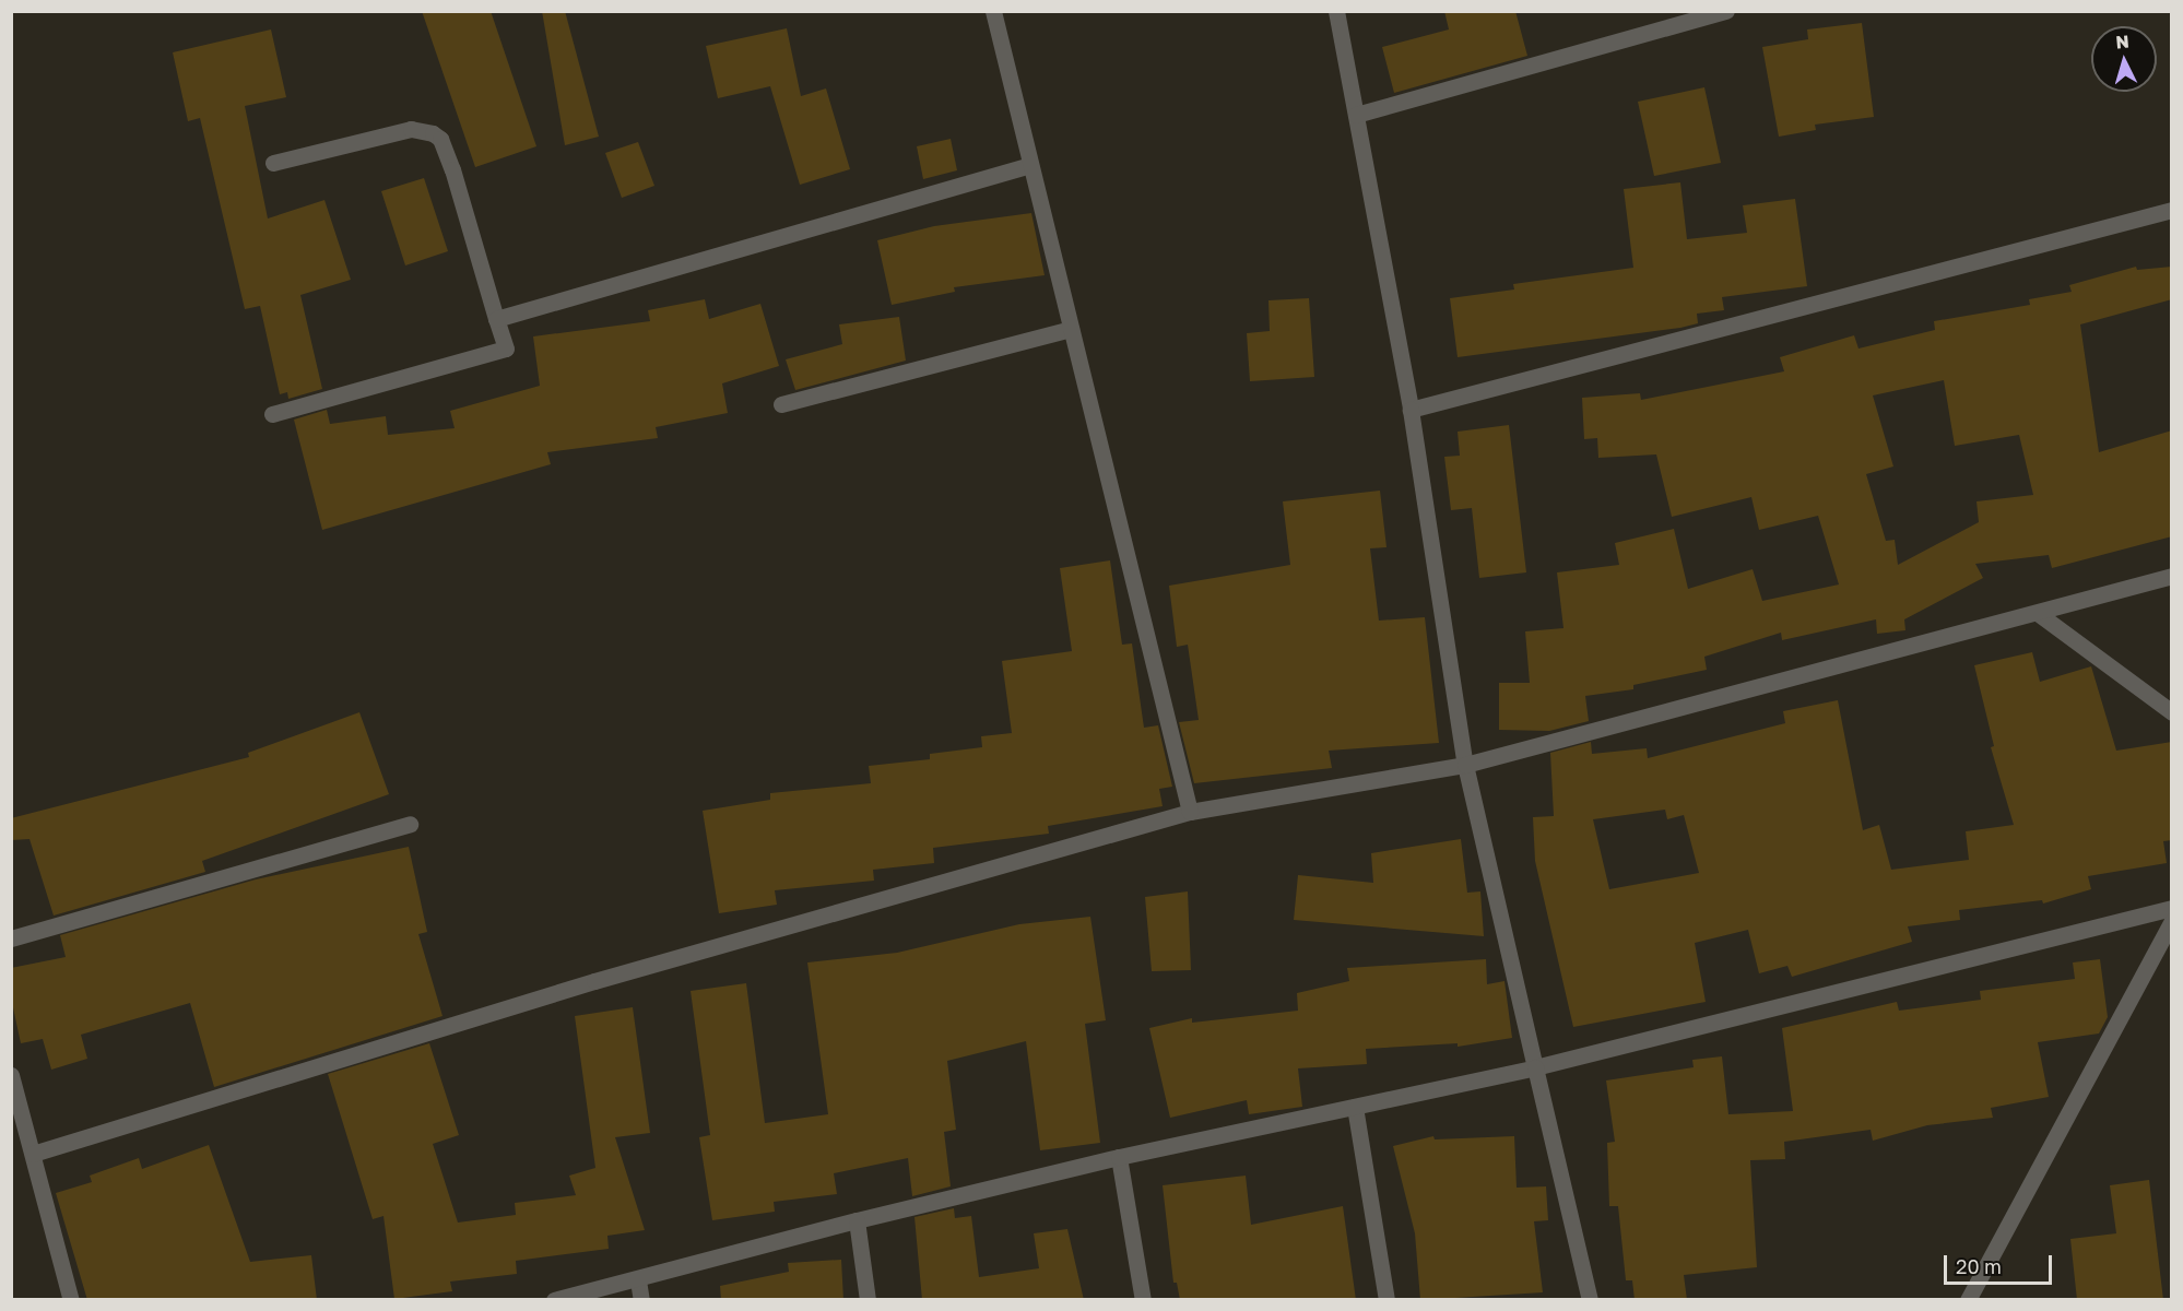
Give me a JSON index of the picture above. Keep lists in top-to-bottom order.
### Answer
{
  "scale_bar": "20 m",
  "north": "top"
}
